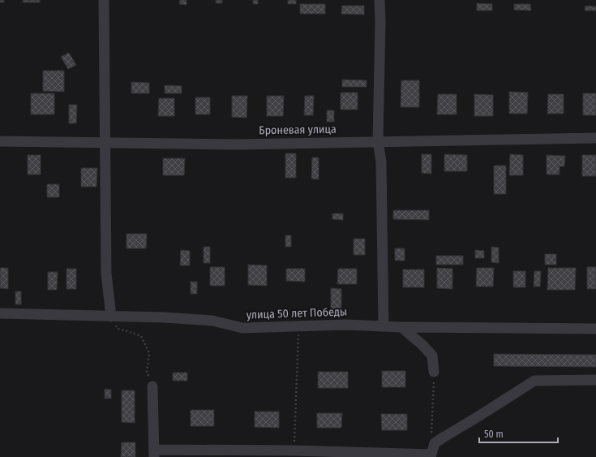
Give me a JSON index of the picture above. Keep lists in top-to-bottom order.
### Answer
{
  "streets": {
    "street": ["Броневая улица", "улица 50 лет Победы"]
  },
  "scale_bar": "50 m"
}
